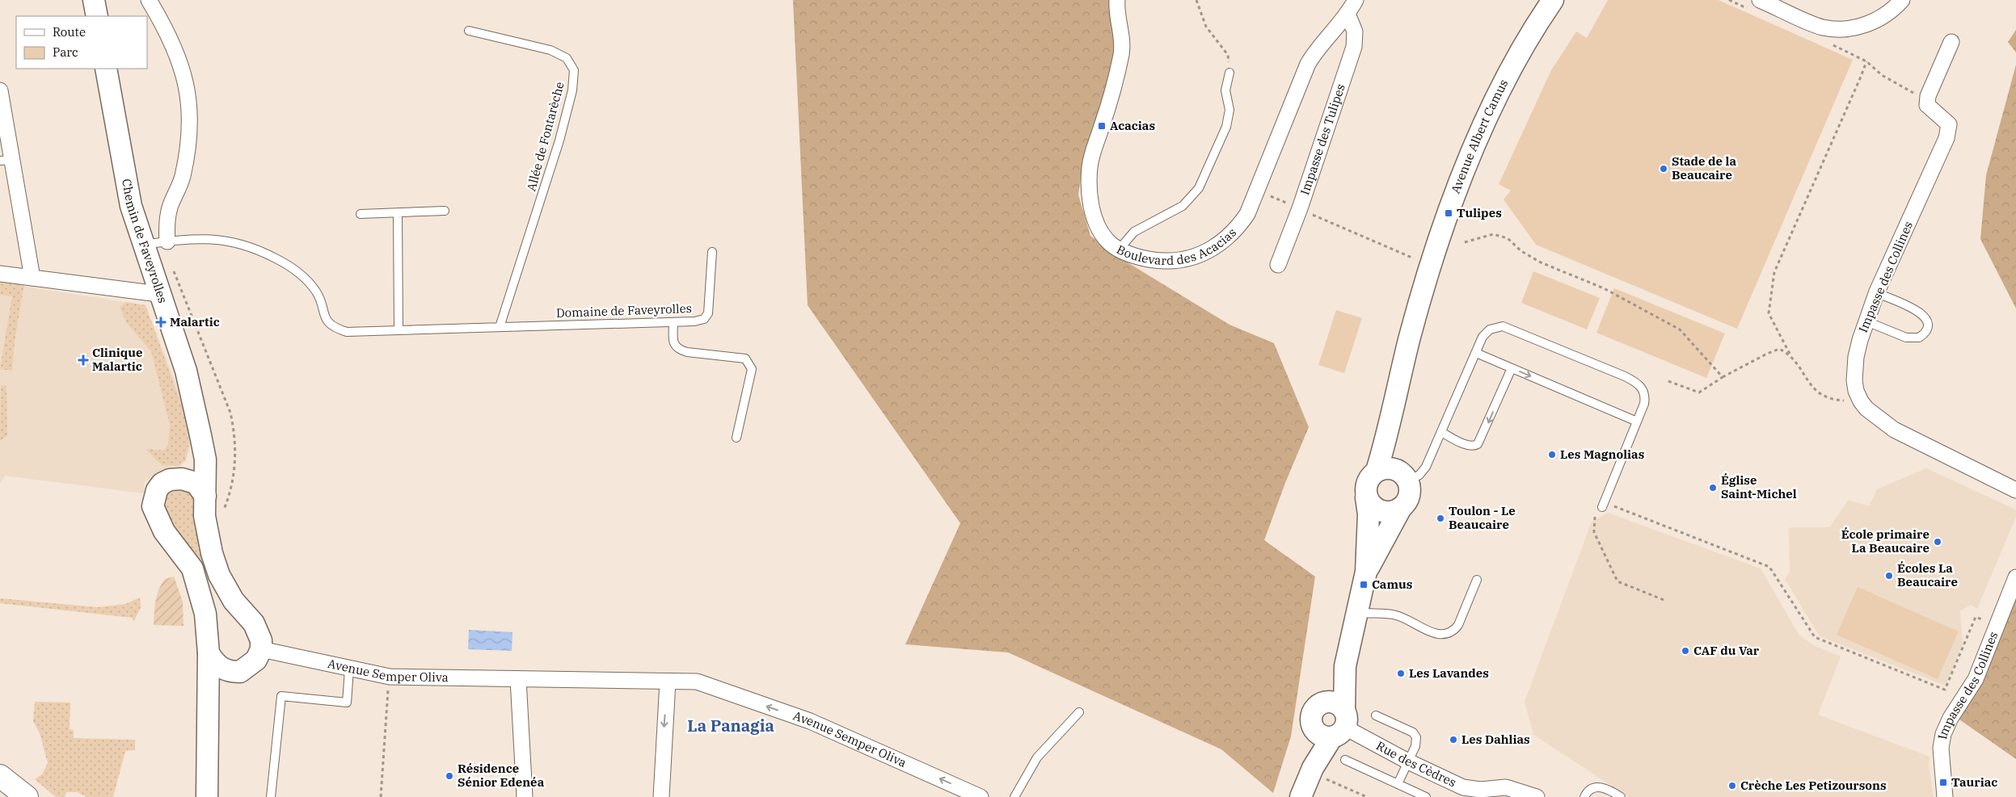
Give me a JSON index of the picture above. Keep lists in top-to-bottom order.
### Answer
{
  "streets": {
    "street": [
      "Avenue Albert Camus",
      "Impasse des Tulipes",
      "Boulevard des Acacias",
      "Chemin de Faveyrolles",
      "Impasse des Collines",
      "Avenue Semper Oliva",
      "Rue des Cèdres"
    ],
    "lane": ["Allée de Fontarèche", "Domaine de Faveyrolles"]
  },
  "crossings": [
    ["Allée de Fontarèche", "Domaine de Faveyrolles"],
    ["Impasse des Tulipes", "Boulevard des Acacias"],
    ["Chemin de Faveyrolles", "Domaine de Faveyrolles"],
    ["Chemin de Faveyrolles", "Avenue Semper Oliva"]
  ],
  "one_way": ["Avenue Semper Oliva"],
  "districts": ["La Panagia"],
  "places": {
    "transit": [
      "Acacias",
      "Tulipes",
      "Camus",
      "Tauriac"
    ],
    "other": [
      "Stade de la Beaucaire",
      "Les Magnolias",
      "Église Saint-Michel",
      "Toulon - Le Beaucaire",
      "École primaire La Beaucaire",
      "Écoles La Beaucaire",
      "CAF du Var",
      "Les Lavandes",
      "Les Dahlias",
      "Résidence Sénior Edenéa",
      "Crèche Les Petizoursons"
    ],
    "health": ["Malartic", "Clinique Malartic"]
  },
  "legend": ["Route", "Parc"]
}
